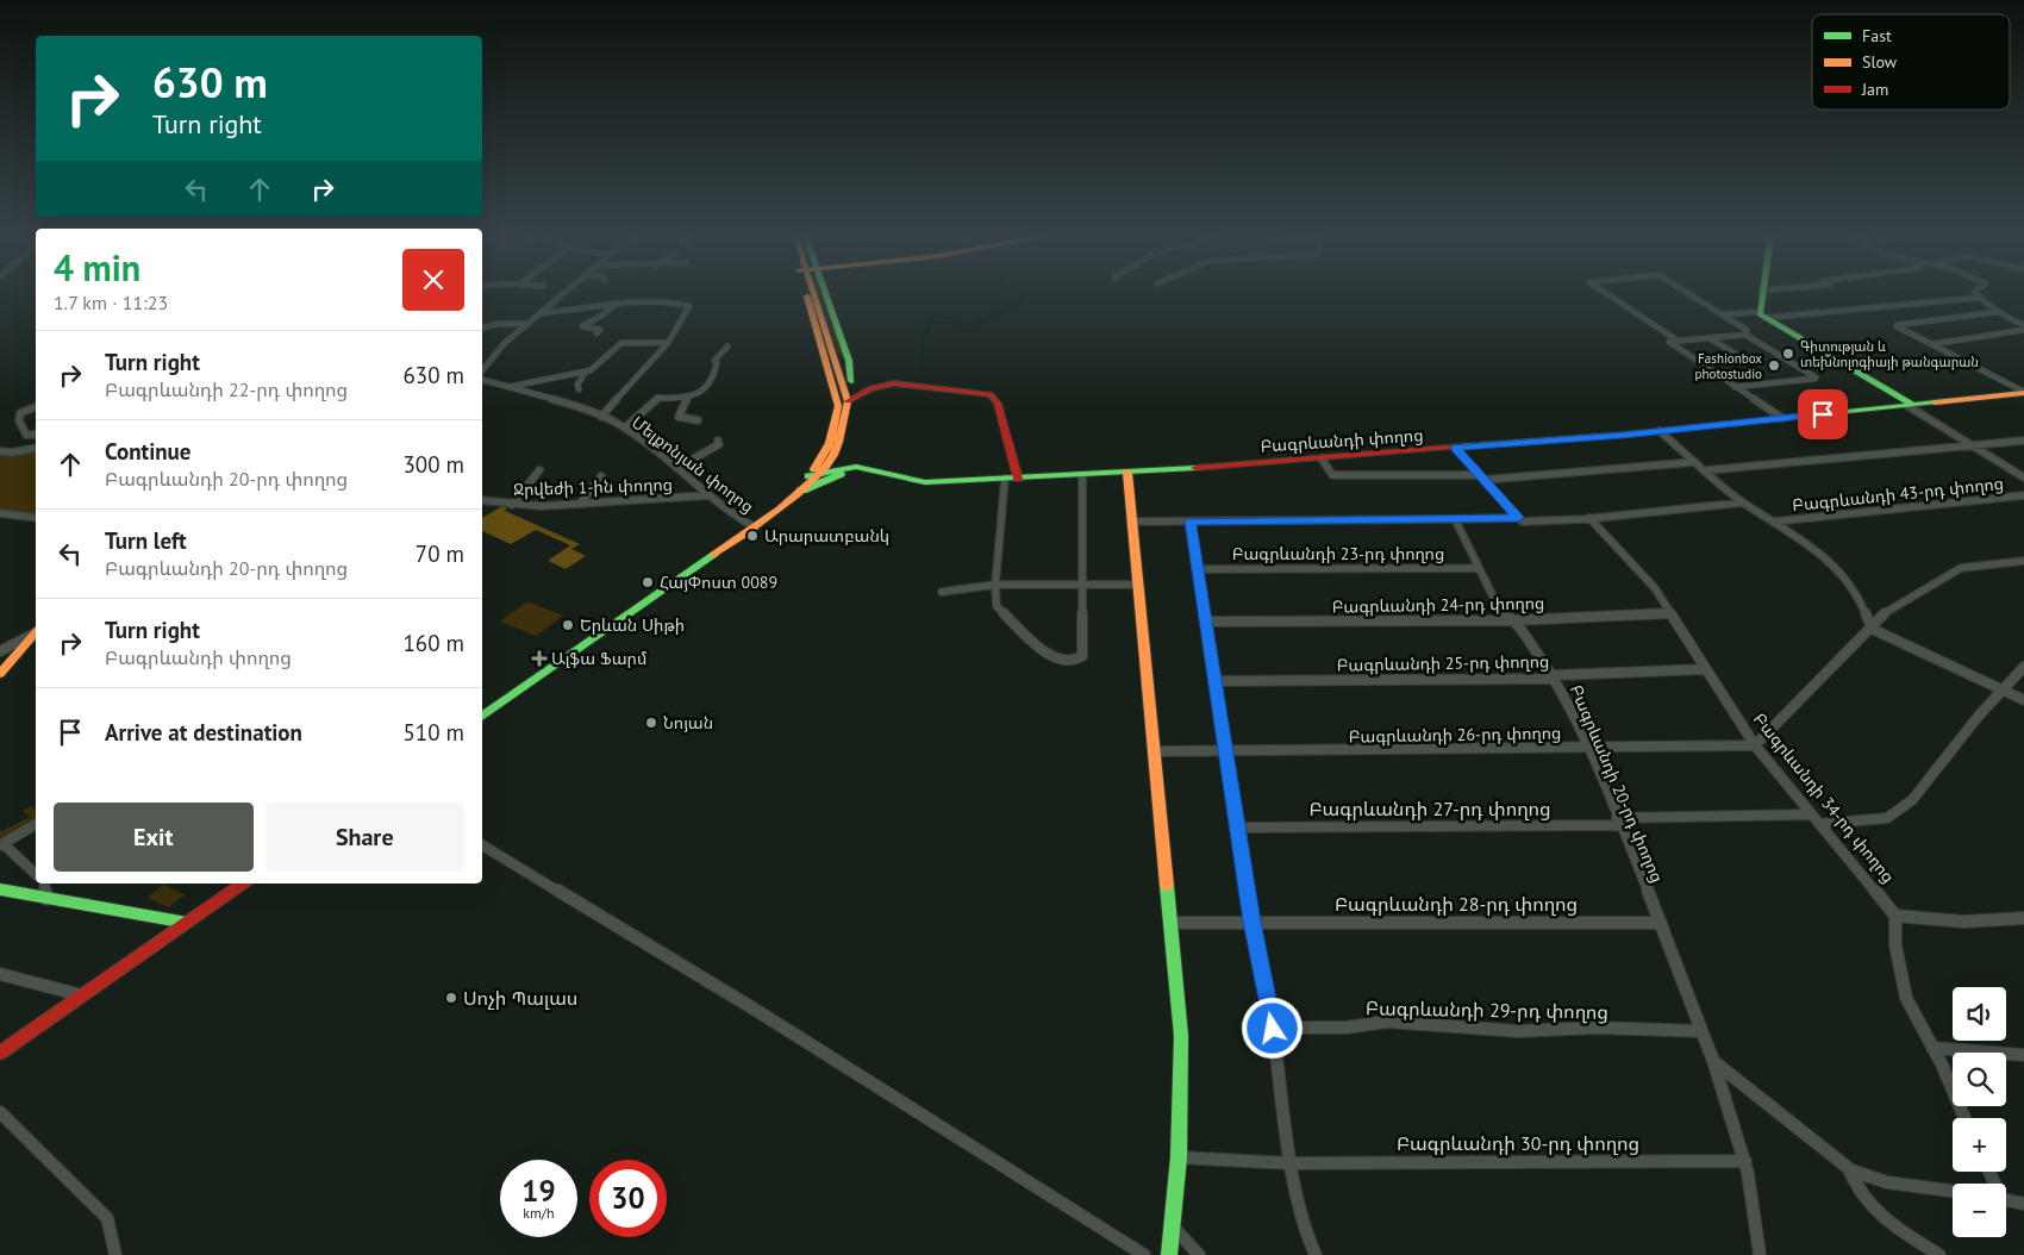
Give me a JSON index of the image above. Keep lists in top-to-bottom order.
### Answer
{
  "streets": {
    "main road": ["Բագրևանդի փողոց"],
    "street": [
      "Մելքոնյան փողոց",
      "Ջրվեժի 1-ին փողոց",
      "Բագրևանդի 43-րդ փողոց",
      "Բագրևանդի 23-րդ փողոց",
      "Բագրևանդի 24-րդ փողոց",
      "Բագրևանդի 25-րդ փողոց",
      "Բագրևանդի 26-րդ փողոց",
      "Բագրևանդի 20-րդ փողոց",
      "Բագրևանդի 34-րդ փողոց",
      "Բագրևանդի 27-րդ փողոց",
      "Բագրևանդի 28-րդ փողոց",
      "Բագրևանդի 29-րդ փողոց",
      "Բագրևանդի 30-րդ փողոց"
    ]
  },
  "crossings": [
    ["Մելքոնյան փողոց", "Ջրվեժի 1-ին փողոց"],
    ["Բագրևանդի 23-րդ փողոց", "Բագրևանդի 20-րդ փողոց"],
    ["Բագրևանդի 24-րդ փողոց", "Բագրևանդի 20-րդ փողոց"],
    ["Բագրևանդի 24-րդ փողոց", "Բագրևանդի 34-րդ փողոց"],
    ["Բագրևանդի 25-րդ փողոց", "Բագրևանդի 20-րդ փողոց"],
    ["Բագրևանդի 25-րդ փողոց", "Բագրևանդի 34-րդ փողոց"],
    ["Բագրևանդի 26-րդ փողոց", "Բագրևանդի 20-րդ փողոց"],
    ["Բագրևանդի 26-րդ փողոց", "Բագրևանդի 34-րդ փողոց"],
    ["Բագրևանդի 20-րդ փողոց", "Բագրևանդի 27-րդ փողոց"],
    ["Բագրևանդի 20-րդ փողոց", "Բագրևանդի 28-րդ փողոց"],
    ["Բագրևանդի 20-րդ փողոց", "Բագրևանդի 29-րդ փողոց"],
    ["Բագրևանդի 20-րդ փողոց", "Բագրևանդի 30-րդ փողոց"],
    ["Բագրևանդի 34-րդ փողոց", "Բագրևանդի 27-րդ փողոց"]
  ],
  "places": {
    "other": [
      "Գիտության և տեխնոլոգիայի թանգարան",
      "Fashionbox photostudio",
      "Արարատբանկ",
      "ՀայՓոստ 0089",
      "Երևան Սիթի",
      "Նոյան",
      "Սոչի Պալաս"
    ],
    "health": ["Ալֆա Ֆարմ"]
  },
  "legend": ["Fast", "Slow", "Jam"],
  "page": {
    "turn": ["630 m", "Turn right"],
    "heading": ["4 min", "1.7 km · 11:23"],
    "list": [
      {
        "name": "Turn right",
        "note": "Բագրևանդի 22-րդ փողոց",
        "value": "630 m"
      },
      {
        "name": "Continue",
        "note": "Բագրևանդի 20-րդ փողոց",
        "value": "300 m"
      },
      {
        "name": "Turn left",
        "note": "Բագրևանդի 20-րդ փողոց",
        "value": "70 m"
      },
      {
        "name": "Turn right",
        "note": "Բագրևանդի փողոց",
        "value": "160 m"
      },
      {
        "name": "Arrive at destination",
        "value": "510 m"
      }
    ],
    "buttons": ["Exit", "Share"],
    "map_buttons": ["+", "−"],
    "speed": "19 km/h",
    "limit": "30"
  }
}
